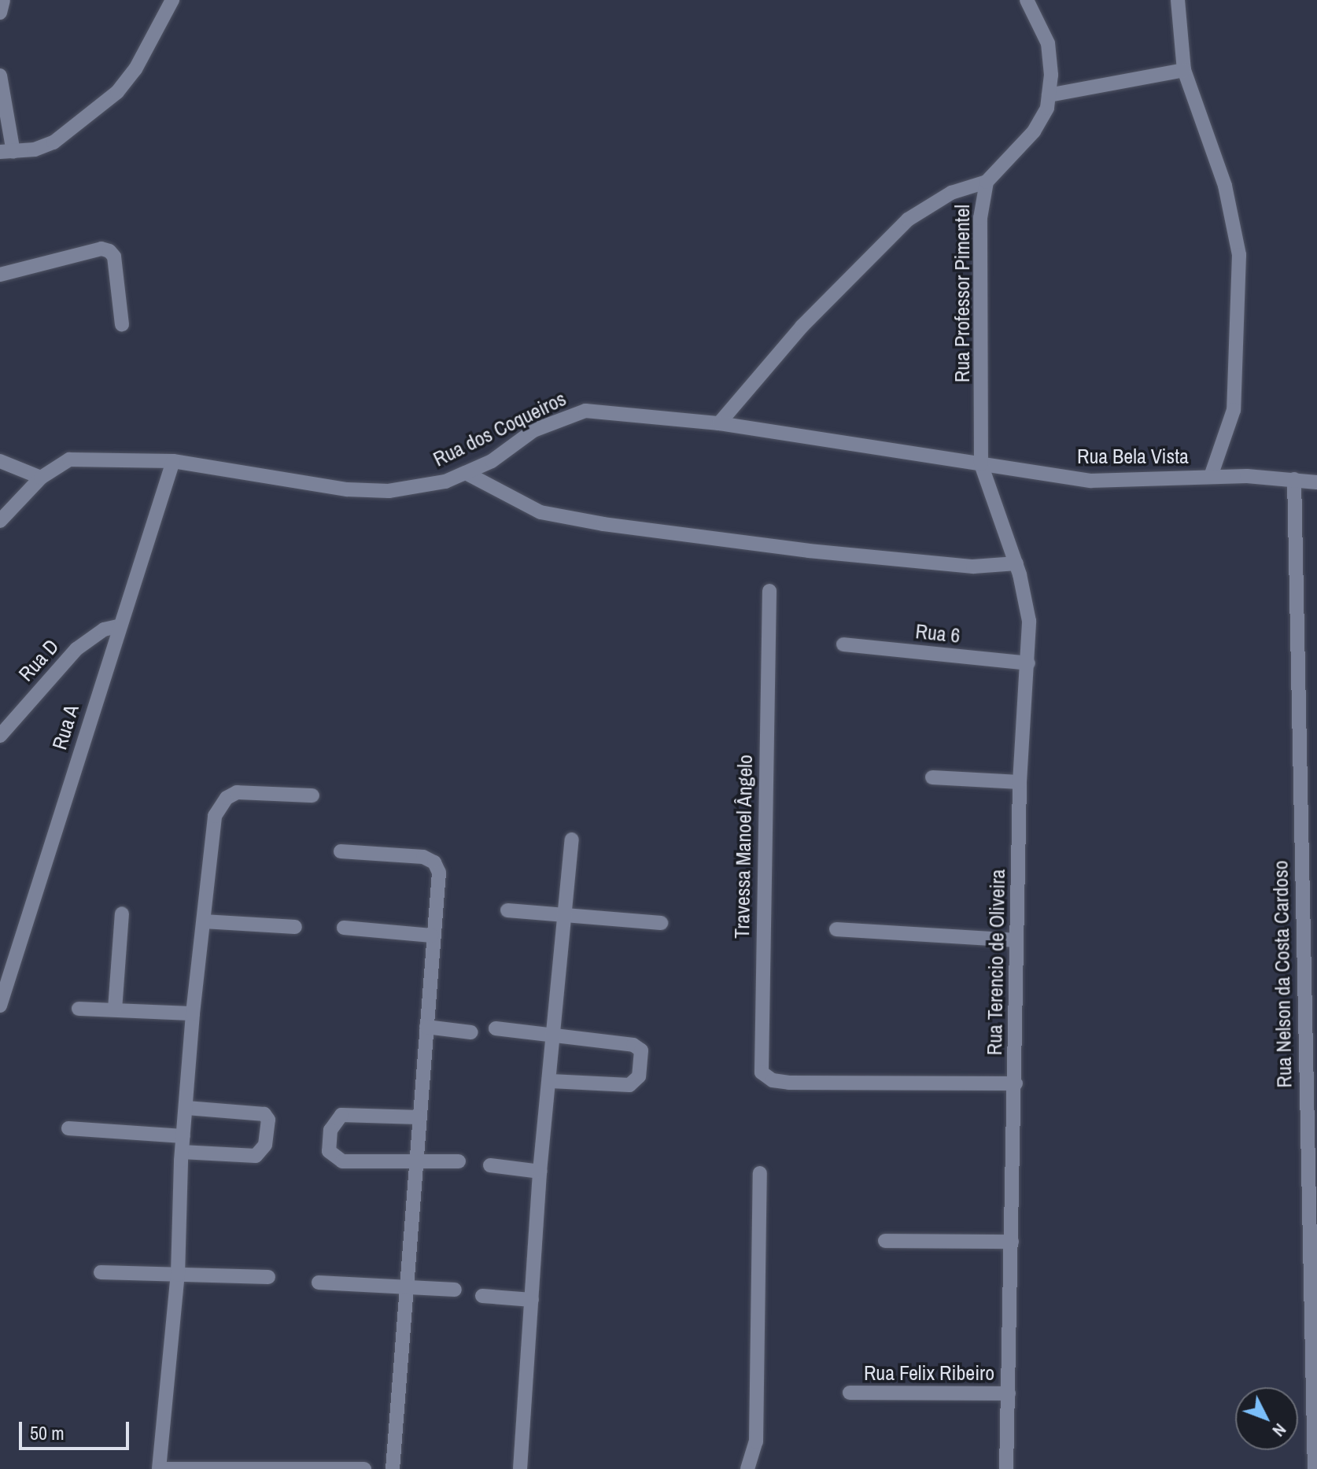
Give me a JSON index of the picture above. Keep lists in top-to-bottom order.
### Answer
{
  "streets": {
    "street": [
      "Rua Professor Pimentel",
      "Rua dos Coqueiros",
      "Rua Bela Vista",
      "Rua 6",
      "Rua D",
      "Rua A",
      "Travessa Manoel Ângelo",
      "Rua Terencio de Oliveira",
      "Rua Nelson da Costa Cardoso",
      "Rua Felix Ribeiro"
    ]
  },
  "crossings": [
    ["Rua Professor Pimentel", "Rua dos Coqueiros"],
    ["Rua Professor Pimentel", "Rua Bela Vista"],
    ["Rua Professor Pimentel", "Rua Terencio de Oliveira"],
    ["Rua dos Coqueiros", "Rua Bela Vista"],
    ["Rua dos Coqueiros", "Rua A"],
    ["Rua dos Coqueiros", "Rua Terencio de Oliveira"],
    ["Rua Bela Vista", "Rua Terencio de Oliveira"],
    ["Rua Bela Vista", "Rua Nelson da Costa Cardoso"],
    ["Rua 6", "Rua Terencio de Oliveira"],
    ["Rua D", "Rua A"],
    ["Travessa Manoel Ângelo", "Rua Terencio de Oliveira"],
    ["Rua Terencio de Oliveira", "Rua Felix Ribeiro"]
  ],
  "scale_bar": "50 m",
  "north": "bottom right"
}
